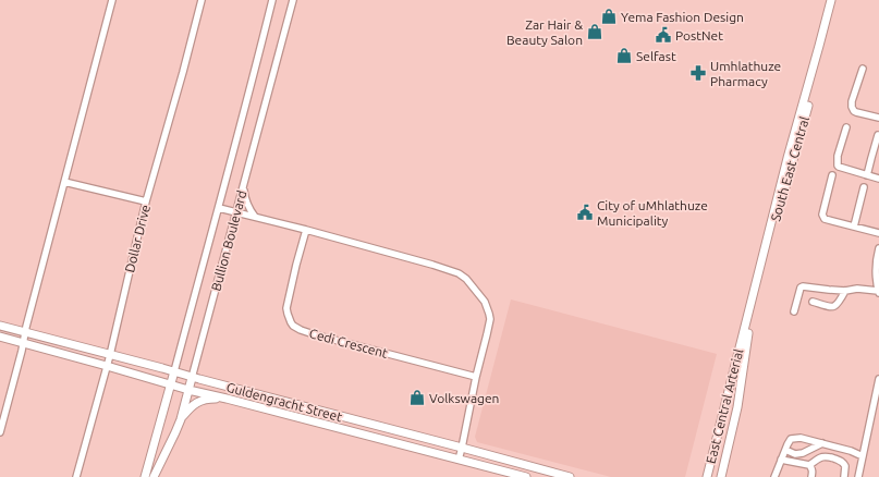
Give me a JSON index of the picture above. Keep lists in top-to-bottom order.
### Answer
{
  "streets": {
    "street": [
      "South East Central",
      "Dollar Drive",
      "Bullion Boulevard",
      "Cedi Crescent",
      "Guldengracht Street",
      "East Central Arterial"
    ]
  },
  "crossings": [
    ["South East Central", "East Central Arterial"],
    ["Dollar Drive", "Guldengracht Street"],
    ["Bullion Boulevard", "Guldengracht Street"]
  ],
  "places": {
    "shop": [
      "Yema Fashion Design",
      "Zar Hair & Beauty Salon",
      "Selfast",
      "Volkswagen"
    ],
    "public building": ["PostNet", "City of uMhlathuze Municipality"],
    "pharmacy": ["Umhlathuze Pharmacy"]
  }
}
